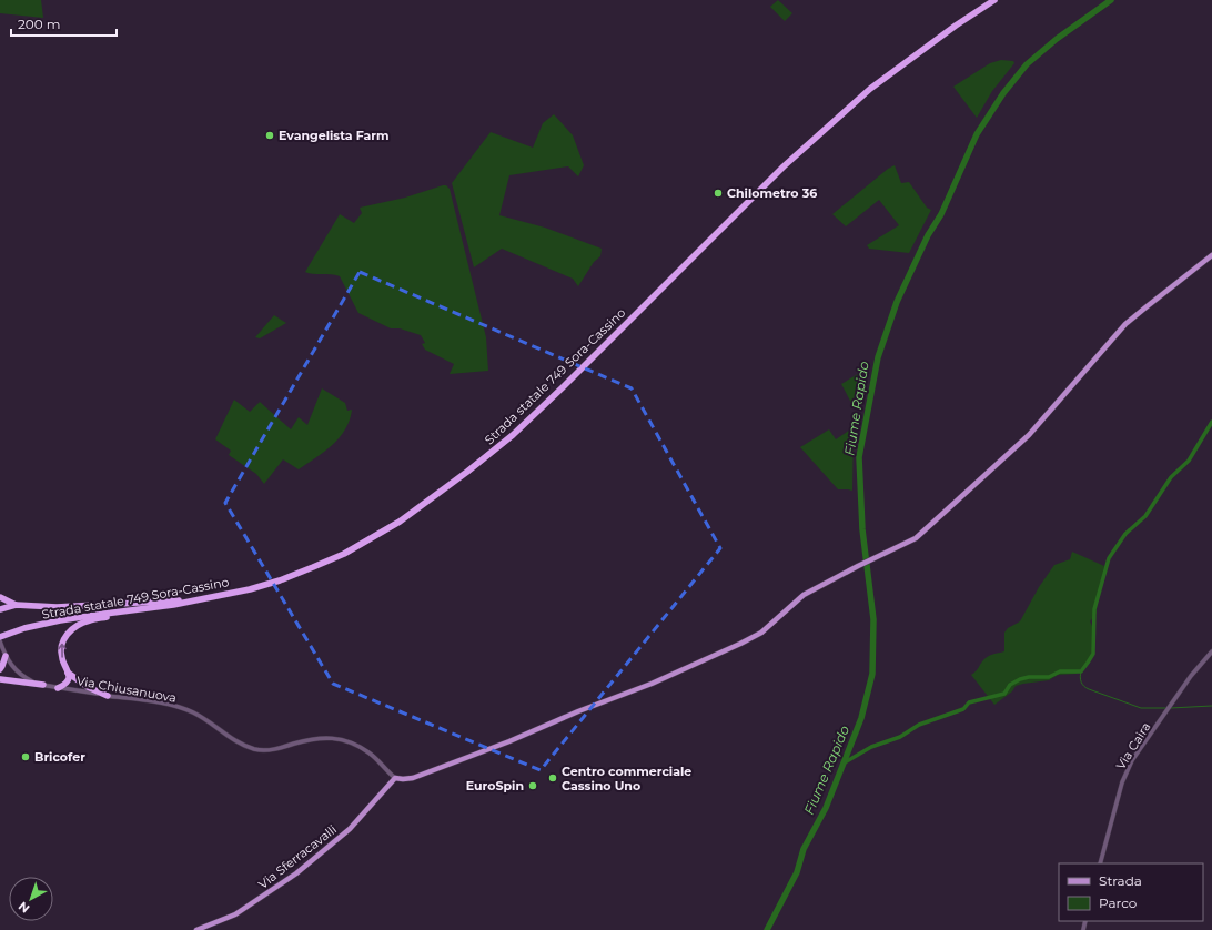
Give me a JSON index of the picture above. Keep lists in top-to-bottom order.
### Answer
{
  "streets": {
    "highway": ["Strada statale 749 Sora-Cassino"],
    "main road": ["Via Sferracavalli"],
    "street": ["Via Chiusanuova", "Via Caira"]
  },
  "crossings": [
    ["Via Chiusanuova", "Via Sferracavalli"]
  ],
  "water": ["Fiume Rapido"],
  "places": [
    "Evangelista Farm",
    "Chilometro 36",
    "Bricofer",
    "Centro commerciale Cassino Uno",
    "EuroSpin"
  ],
  "legend": ["Strada", "Parco"],
  "scale_bar": "200 m",
  "north": "bottom left"
}
